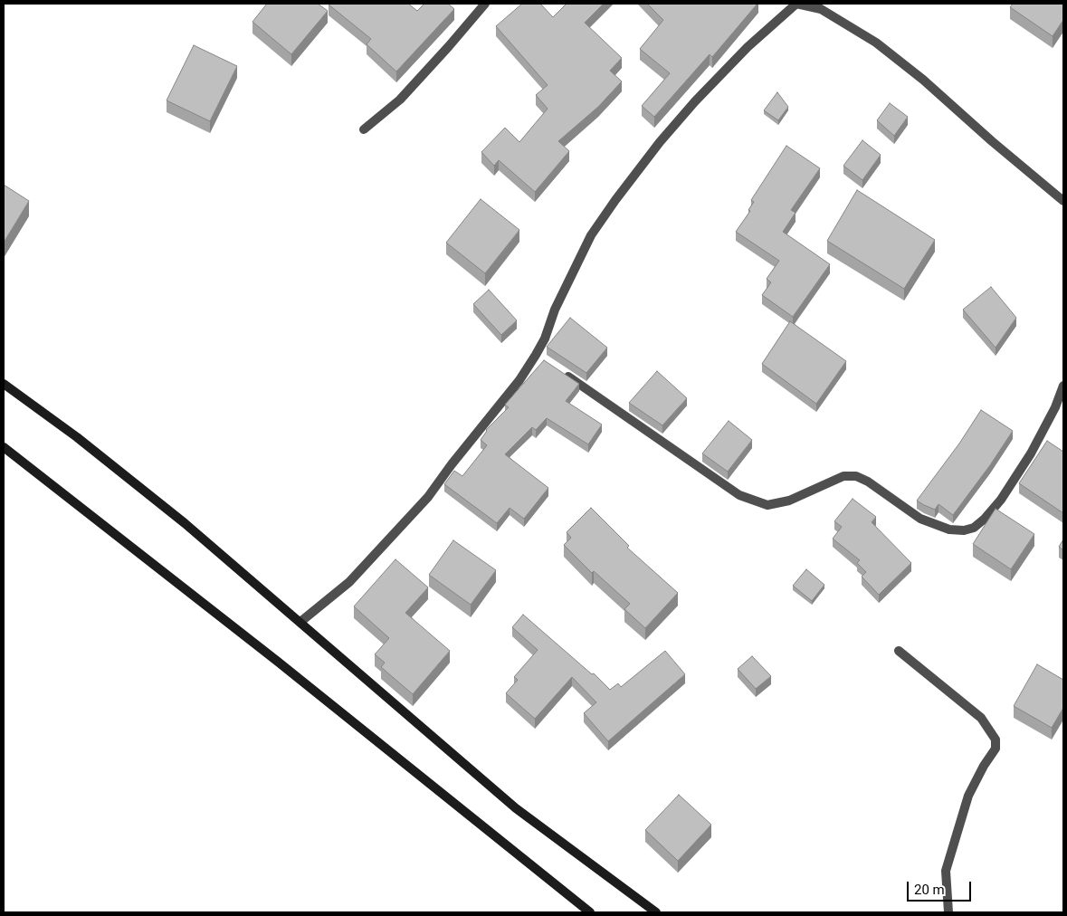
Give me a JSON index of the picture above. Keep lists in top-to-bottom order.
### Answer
{
  "scale_bar": "20 m"
}
